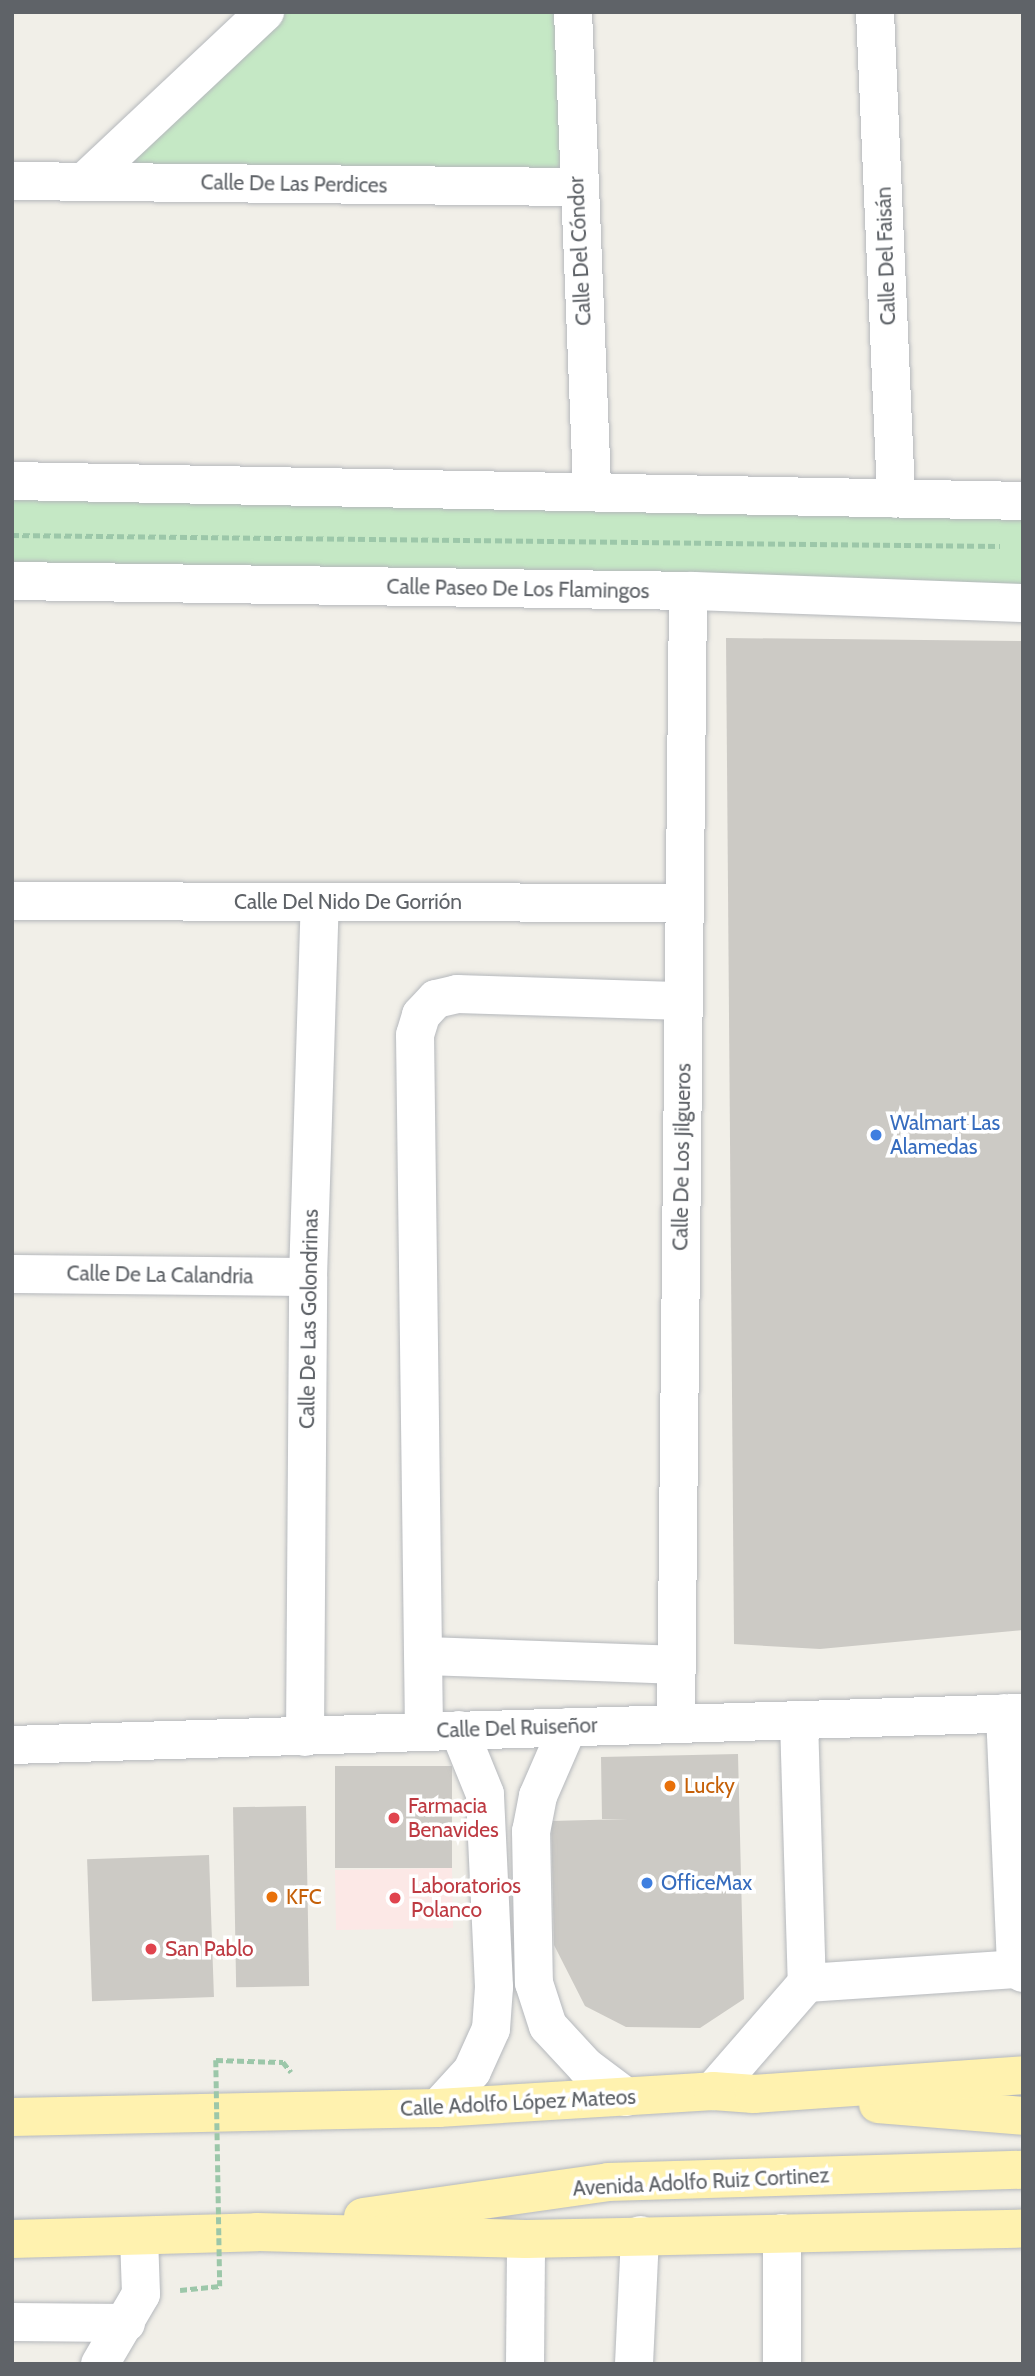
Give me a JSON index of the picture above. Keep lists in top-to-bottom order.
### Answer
{
  "streets": {
    "main road": ["Calle Adolfo López Mateos", "Avenida Adolfo Ruiz Cortinez"],
    "street": [
      "Calle De Las Perdices",
      "Calle Del Cóndor",
      "Calle Del Faisán",
      "Calle Paseo De Los Flamingos",
      "Calle Del Nido De Gorrión",
      "Calle De Los Jilgueros",
      "Calle De La Calandria",
      "Calle De Las Golondrinas",
      "Calle Del Ruiseñor"
    ]
  },
  "crossings": [
    ["Calle De Las Perdices", "Calle Del Cóndor"],
    ["Calle Paseo De Los Flamingos", "Calle De Los Jilgueros"],
    ["Calle Del Nido De Gorrión", "Calle De Los Jilgueros"],
    ["Calle Del Nido De Gorrión", "Calle De Las Golondrinas"],
    ["Calle De Los Jilgueros", "Calle Del Ruiseñor"],
    ["Calle De La Calandria", "Calle De Las Golondrinas"],
    ["Calle De Las Golondrinas", "Calle Del Ruiseñor"]
  ],
  "places": [
    "Walmart Las Alamedas",
    "Lucky",
    "Farmacia Benavides",
    "OfficeMax",
    "KFC",
    "Laboratorios Polanco",
    "San Pablo"
  ]
}
